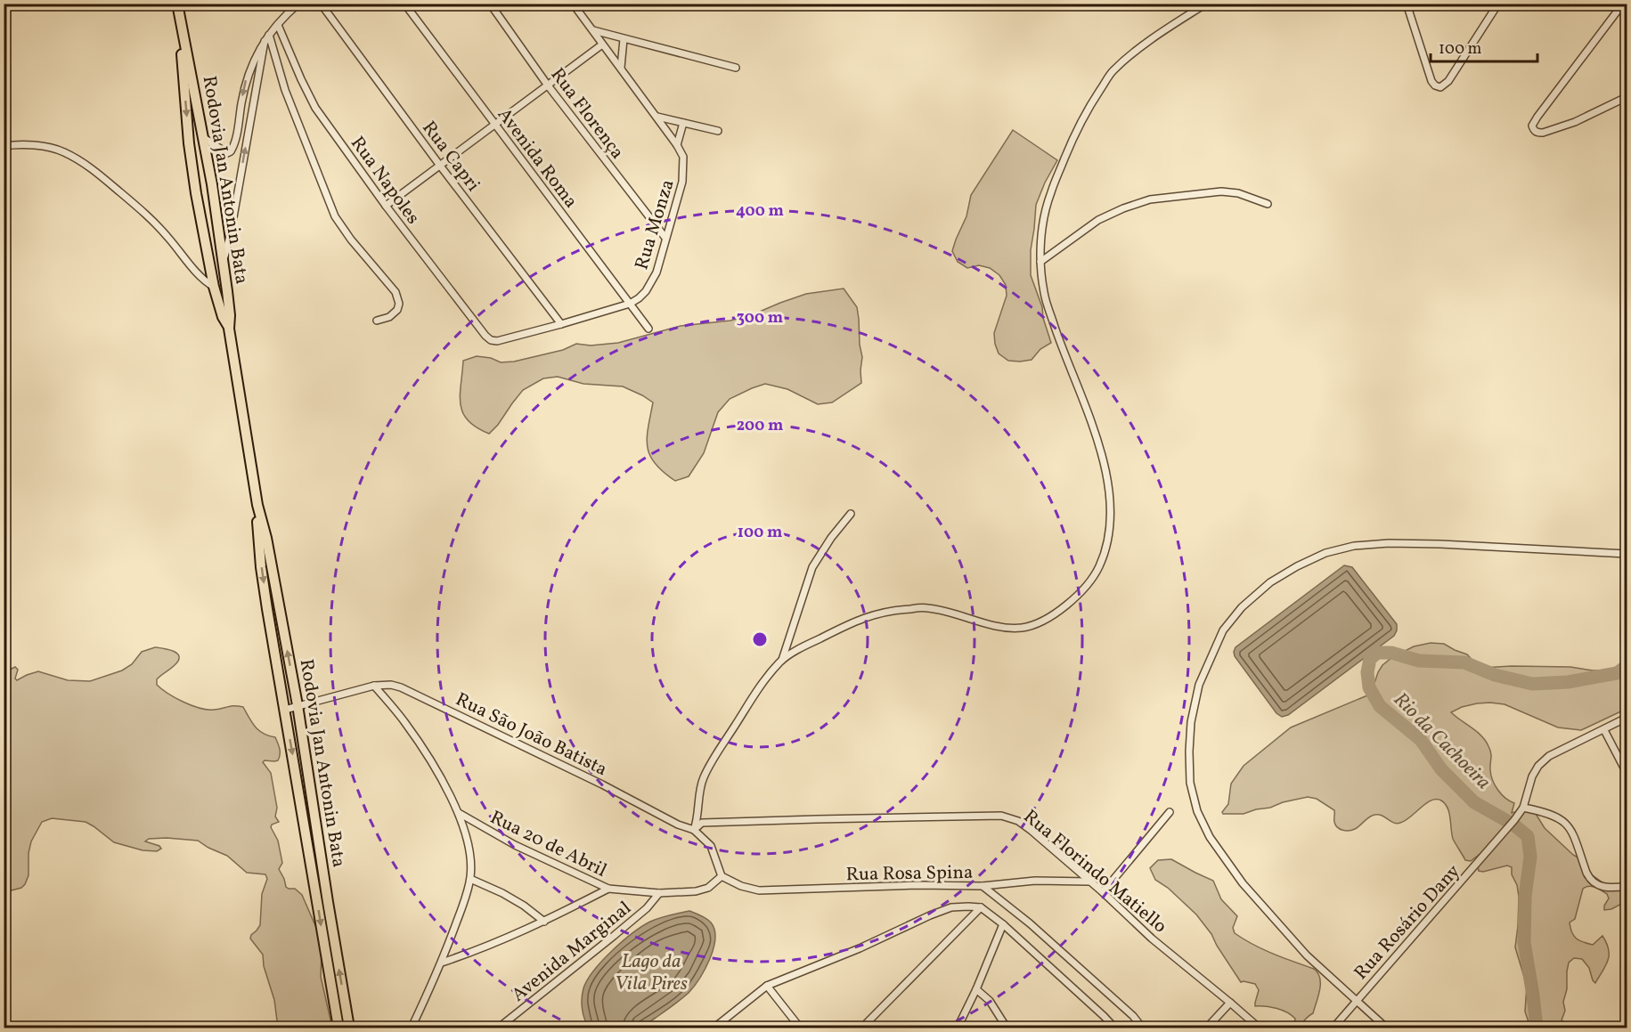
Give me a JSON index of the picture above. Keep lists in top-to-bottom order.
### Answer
{
  "streets": {
    "main road": ["Rodovia Jan Antonin Bata"],
    "street": [
      "Rua Florença",
      "Rua Capri",
      "Avenida Roma",
      "Rua Napoles",
      "Rua Monza",
      "Rua São João Batista",
      "Rua 20 de Abril",
      "Rua Florindo Matiello",
      "Rua Rosa Spina",
      "Rua Rosário Dany",
      "Avenida Marginal"
    ]
  },
  "crossings": [
    ["Rua Florença", "Rua Monza"],
    ["Rua Capri", "Rua Monza"],
    ["Avenida Roma", "Rua Monza"],
    ["Rodovia Jan Antonin Bata", "Rua São João Batista"],
    ["Rua Napoles", "Rua Monza"],
    ["Rua São João Batista", "Rua 20 de Abril"],
    ["Rua São João Batista", "Rua Florindo Matiello"],
    ["Rua São João Batista", "Rua Rosa Spina"],
    ["Rua 20 de Abril", "Rua Rosa Spina"],
    ["Rua 20 de Abril", "Avenida Marginal"]
  ],
  "water": ["Rio da Cachoeira", "Lago da Vila Pires"],
  "scale_bar": "100 m",
  "rings": [
    "400 m",
    "300 m",
    "200 m",
    "100 m"
  ]
}
